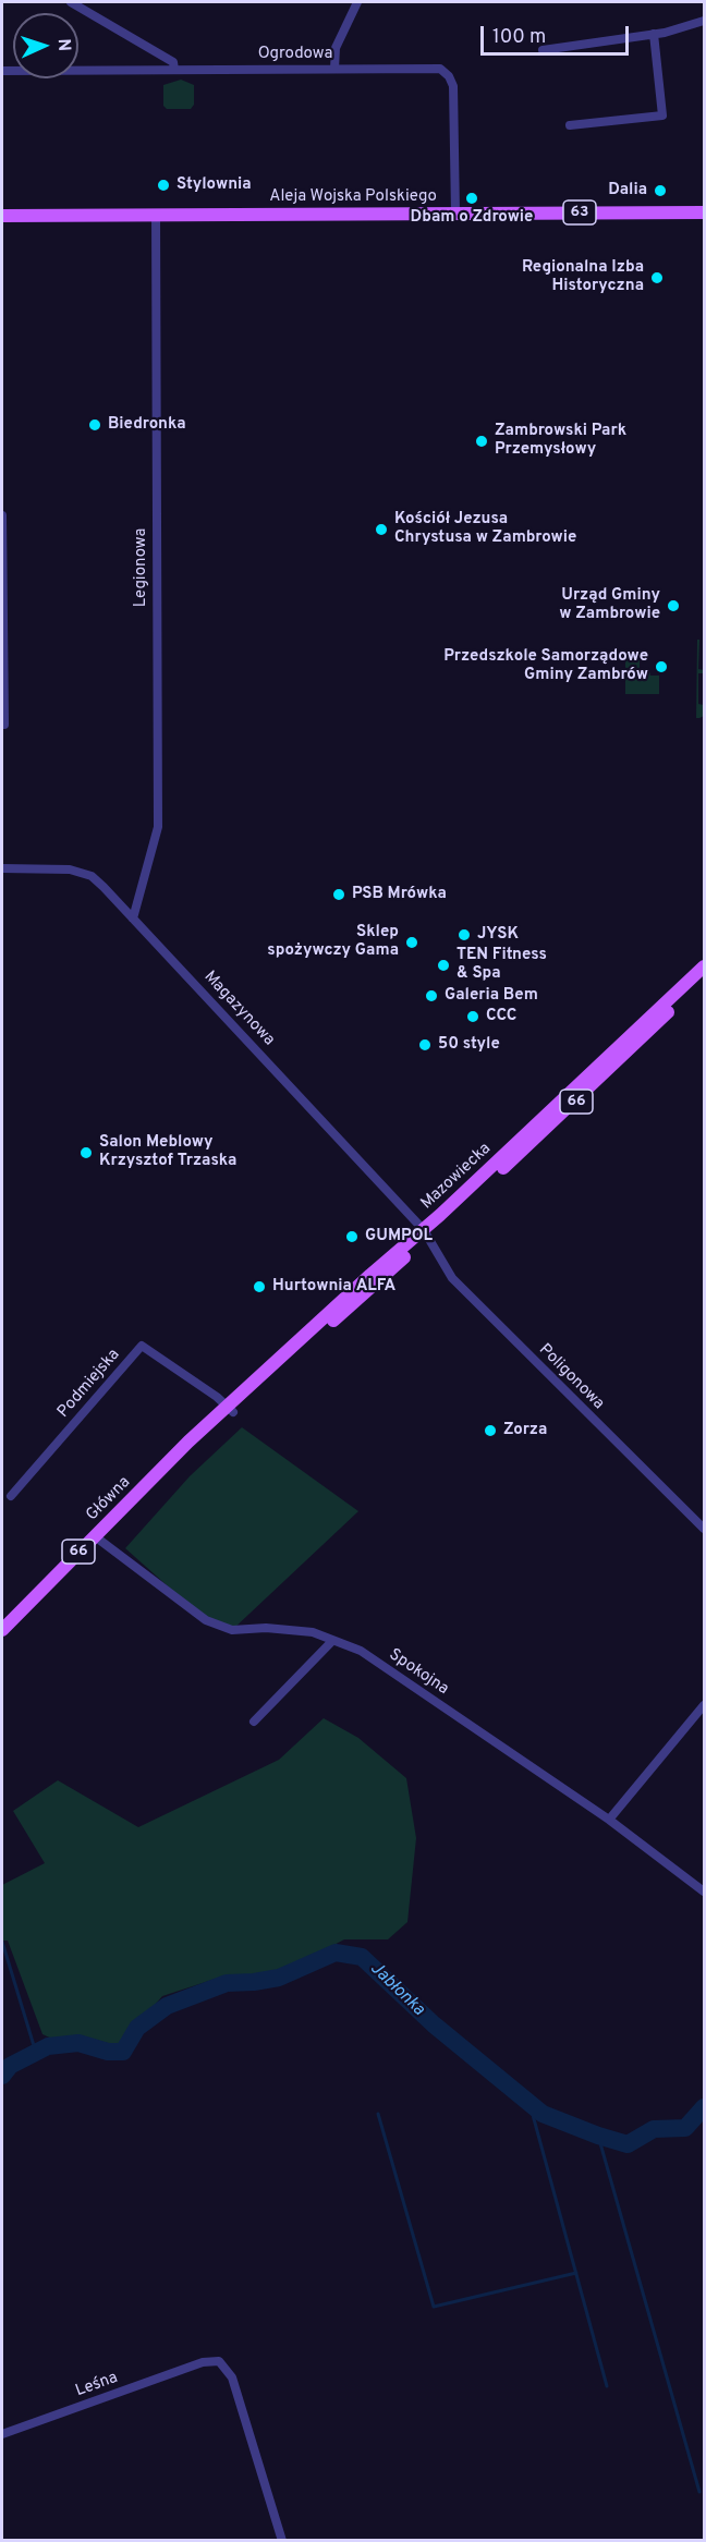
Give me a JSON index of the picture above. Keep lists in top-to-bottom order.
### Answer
{
  "streets": {
    "main road": [
      "Aleja Wojska Polskiego",
      "63",
      "66",
      "Mazowiecka",
      "Główna"
    ],
    "street": [
      "Ogrodowa",
      "Legionowa",
      "Magazynowa",
      "Poligonowa",
      "Podmiejska",
      "Spokojna",
      "Leśna"
    ]
  },
  "crossings": [
    ["Ogrodowa", "Aleja Wojska Polskiego"],
    ["Aleja Wojska Polskiego", "Legionowa"],
    ["Legionowa", "Magazynowa"],
    ["Magazynowa", "Mazowiecka"],
    ["Magazynowa", "Poligonowa"],
    ["Mazowiecka", "Poligonowa"],
    ["Mazowiecka", "Podmiejska"],
    ["Mazowiecka", "Główna"],
    ["Podmiejska", "Główna"],
    ["Główna", "Spokojna"]
  ],
  "water": ["Jabłonka"],
  "places": [
    "Stylownia",
    "Dalia",
    "Dbam o Zdrowie",
    "Regionalna Izba Historyczna",
    "Biedronka",
    "Zambrowski Park Przemysłowy",
    "Kościół Jezusa Chrystusa w Zambrowie",
    "Urząd Gminy w Zambrowie",
    "Przedszkole Samorządowe Gminy Zambrów",
    "PSB Mrówka",
    "JYSK",
    "Sklep spożywczy Gama",
    "TEN Fitness & Spa",
    "Galeria Bem",
    "CCC",
    "50 style",
    "Salon Meblowy Krzysztof Trzaska",
    "GUMPOL",
    "Hurtownia ALFA",
    "Zorza"
  ],
  "scale_bar": "100 m",
  "north": "right"
}
